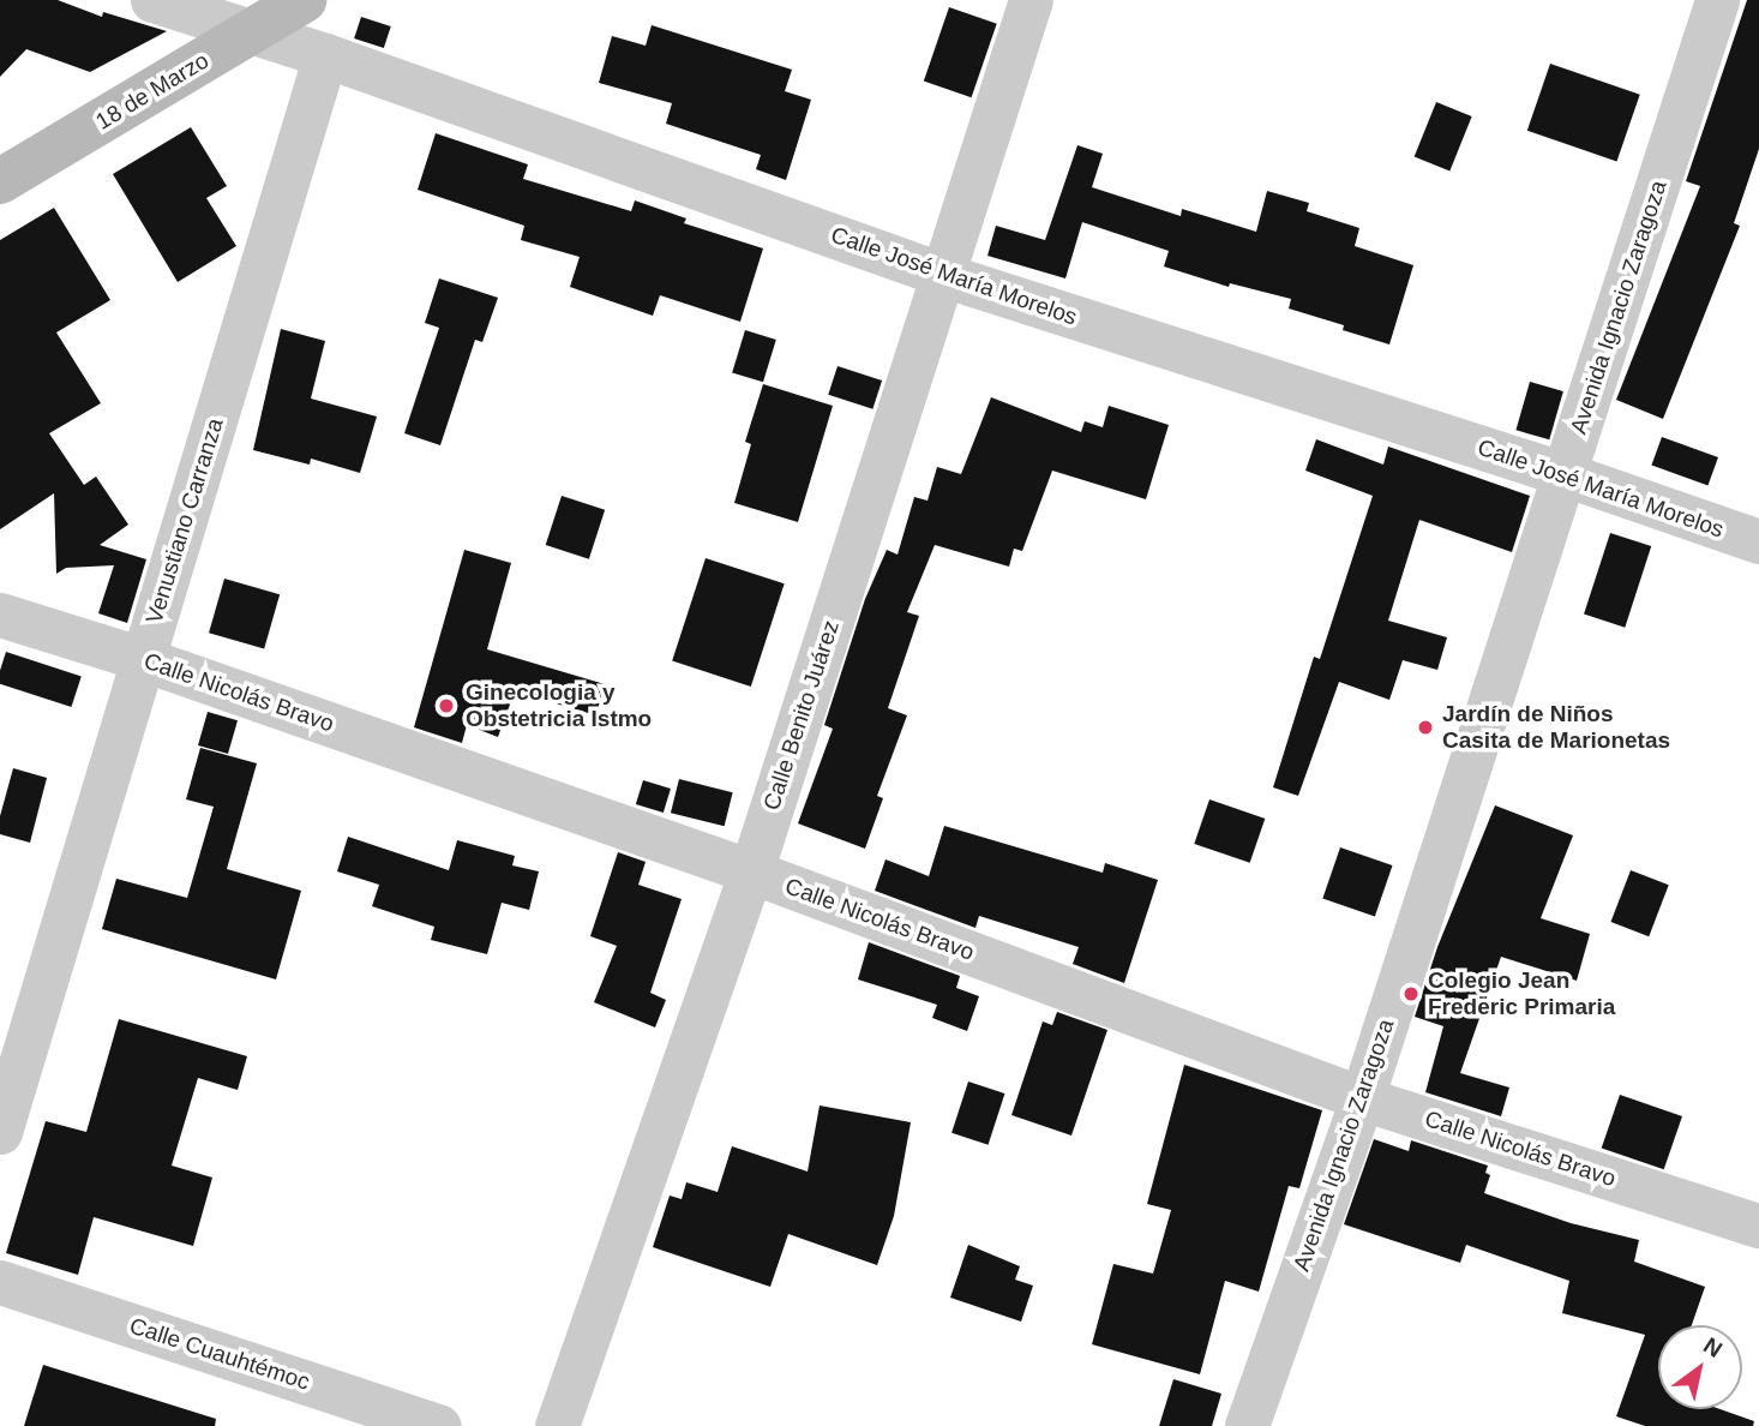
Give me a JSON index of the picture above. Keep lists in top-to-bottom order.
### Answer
{
  "streets": {
    "main road": ["18 de Marzo"],
    "street": [
      "Calle José María Morelos",
      "Avenida Ignacio Zaragoza",
      "Venustiano Carranza",
      "Calle Nicolás Bravo",
      "Calle Benito Juárez",
      "Calle Cuauhtémoc"
    ]
  },
  "crossings": [
    ["18 de Marzo", "Calle José María Morelos"],
    ["Calle José María Morelos", "Avenida Ignacio Zaragoza"],
    ["Calle José María Morelos", "Venustiano Carranza"],
    ["Calle José María Morelos", "Calle Benito Juárez"],
    ["Avenida Ignacio Zaragoza", "Calle Nicolás Bravo"],
    ["Venustiano Carranza", "Calle Nicolás Bravo"],
    ["Calle Nicolás Bravo", "Calle Benito Juárez"]
  ],
  "places": ["Ginecologia y Obstetricia Istmo", "Jardín de Niños Casita de Marionetas", "Colegio Jean Frederic Primaria"],
  "north": "top right"
}
